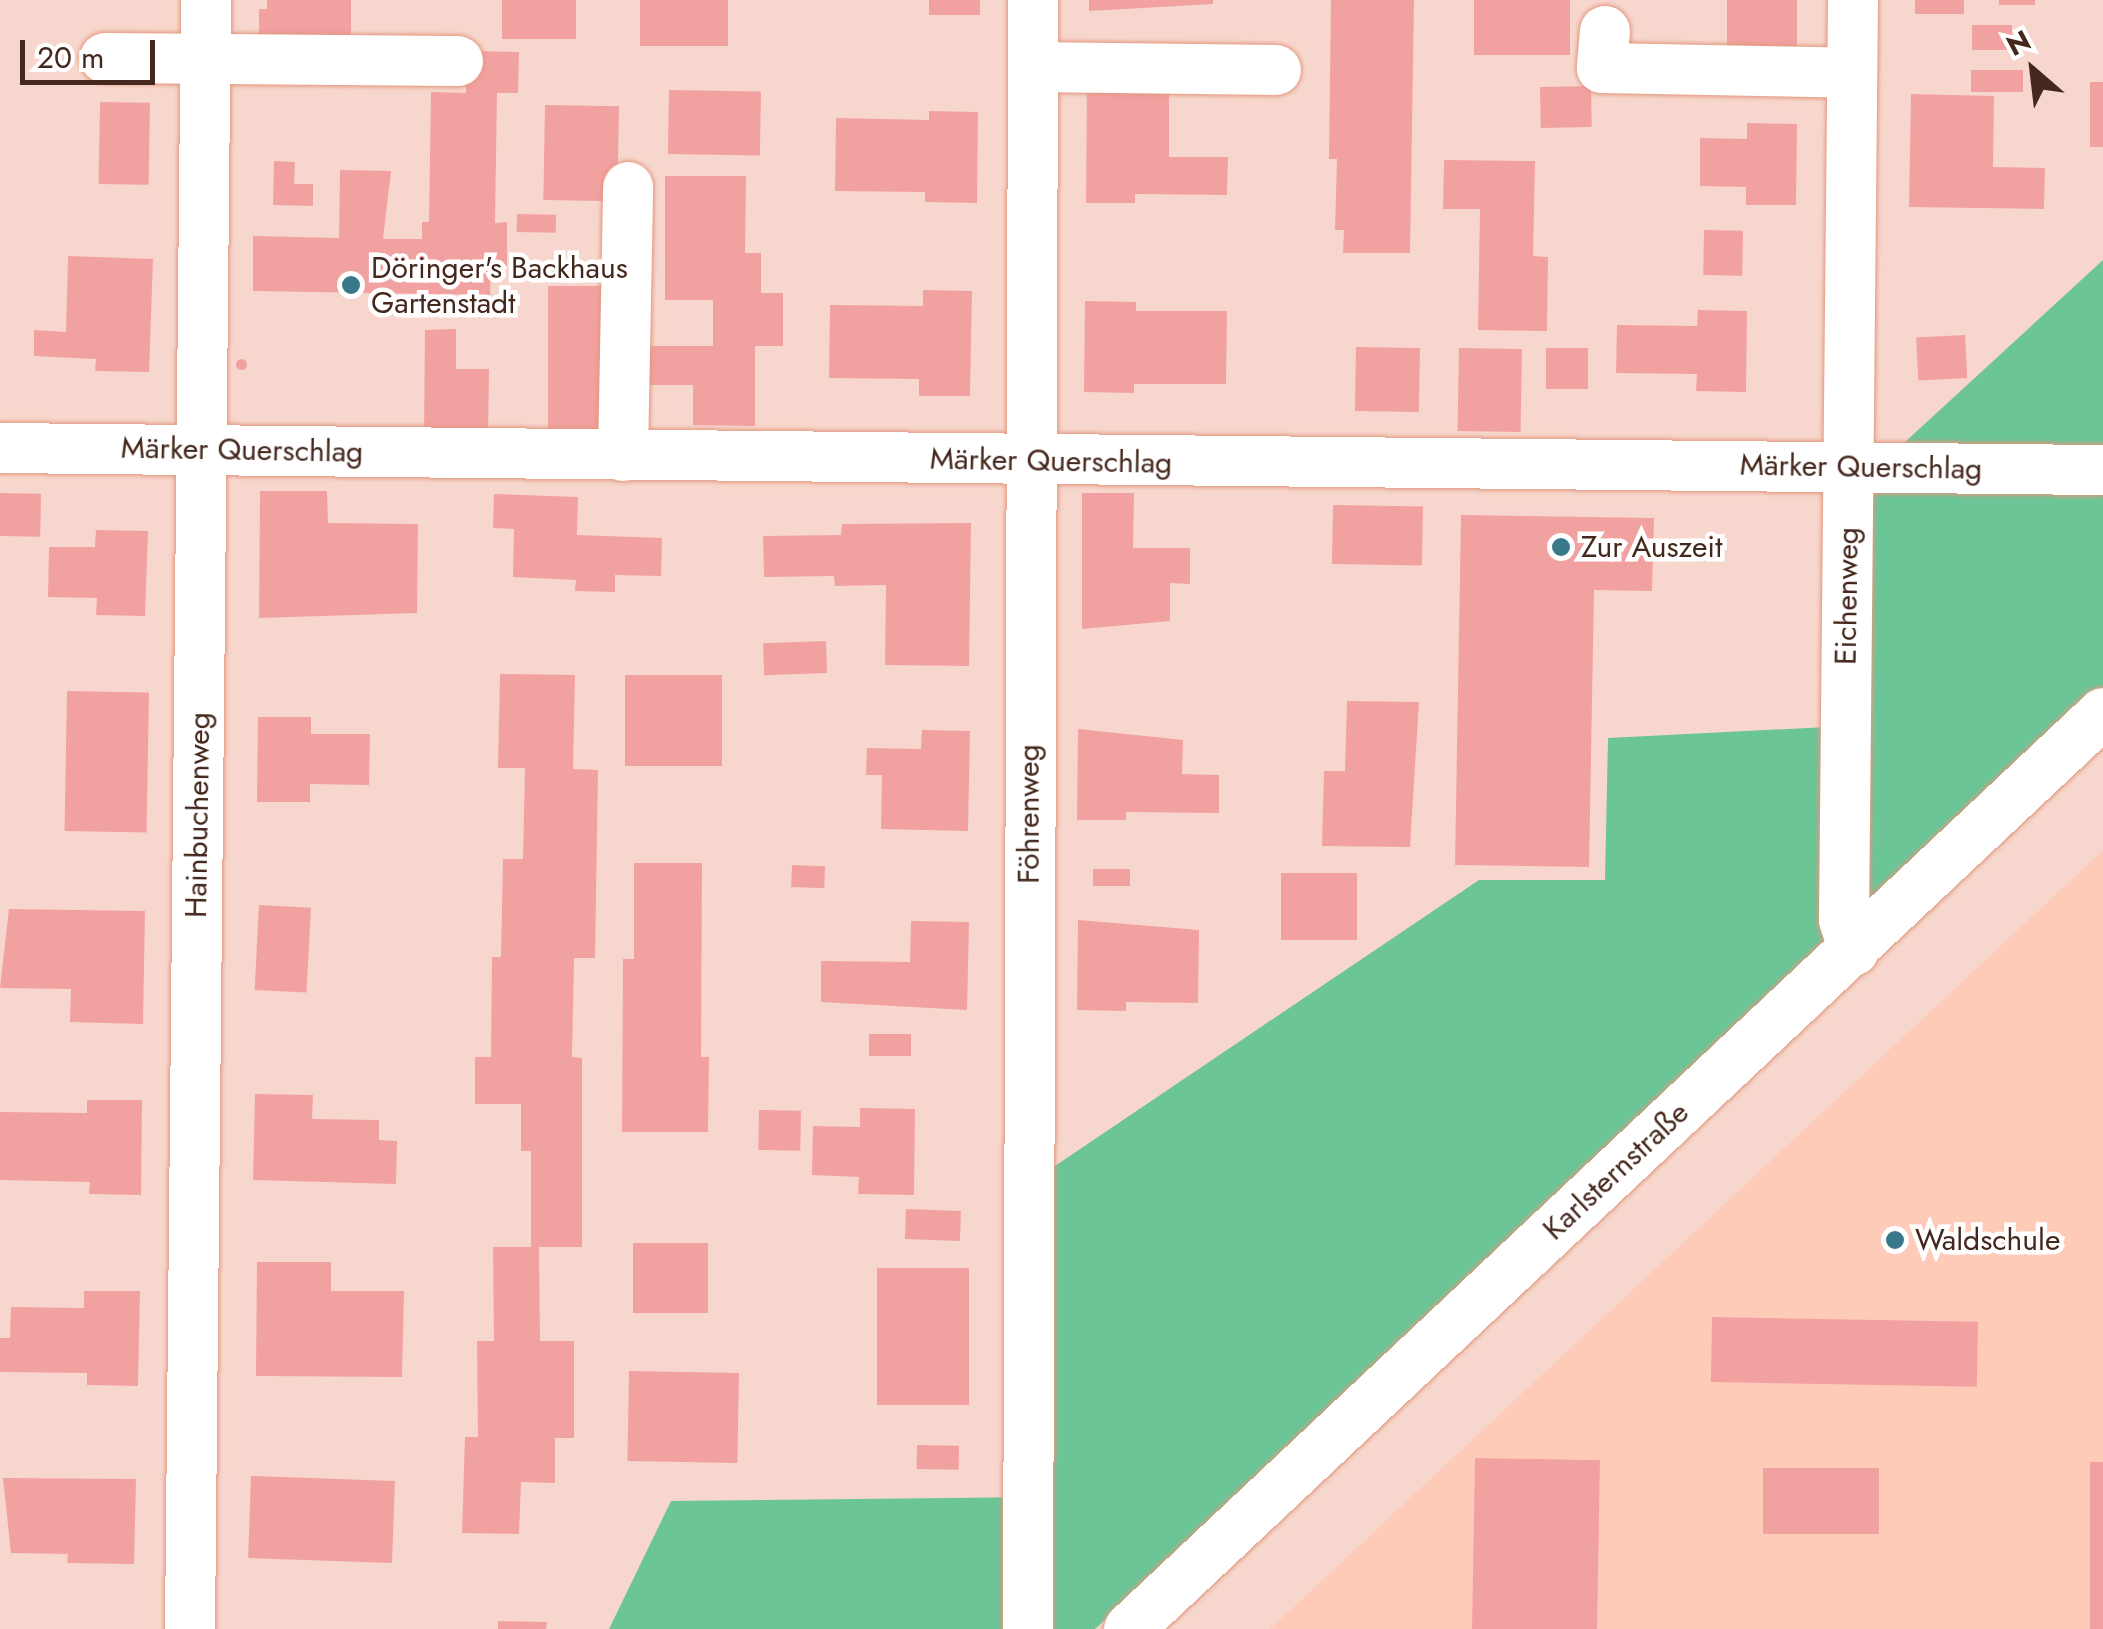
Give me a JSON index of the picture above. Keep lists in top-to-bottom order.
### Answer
{
  "streets": {
    "street": [
      "Märker Querschlag",
      "Eichenweg",
      "Föhrenweg",
      "Hainbuchenweg",
      "Karlsternstraße"
    ]
  },
  "crossings": [
    ["Märker Querschlag", "Eichenweg"],
    ["Märker Querschlag", "Föhrenweg"],
    ["Märker Querschlag", "Hainbuchenweg"],
    ["Eichenweg", "Karlsternstraße"]
  ],
  "places": ["Döringer's Backhaus Gartenstadt", "Zur Auszeit", "Waldschule"],
  "scale_bar": "20 m",
  "north": "top left"
}
